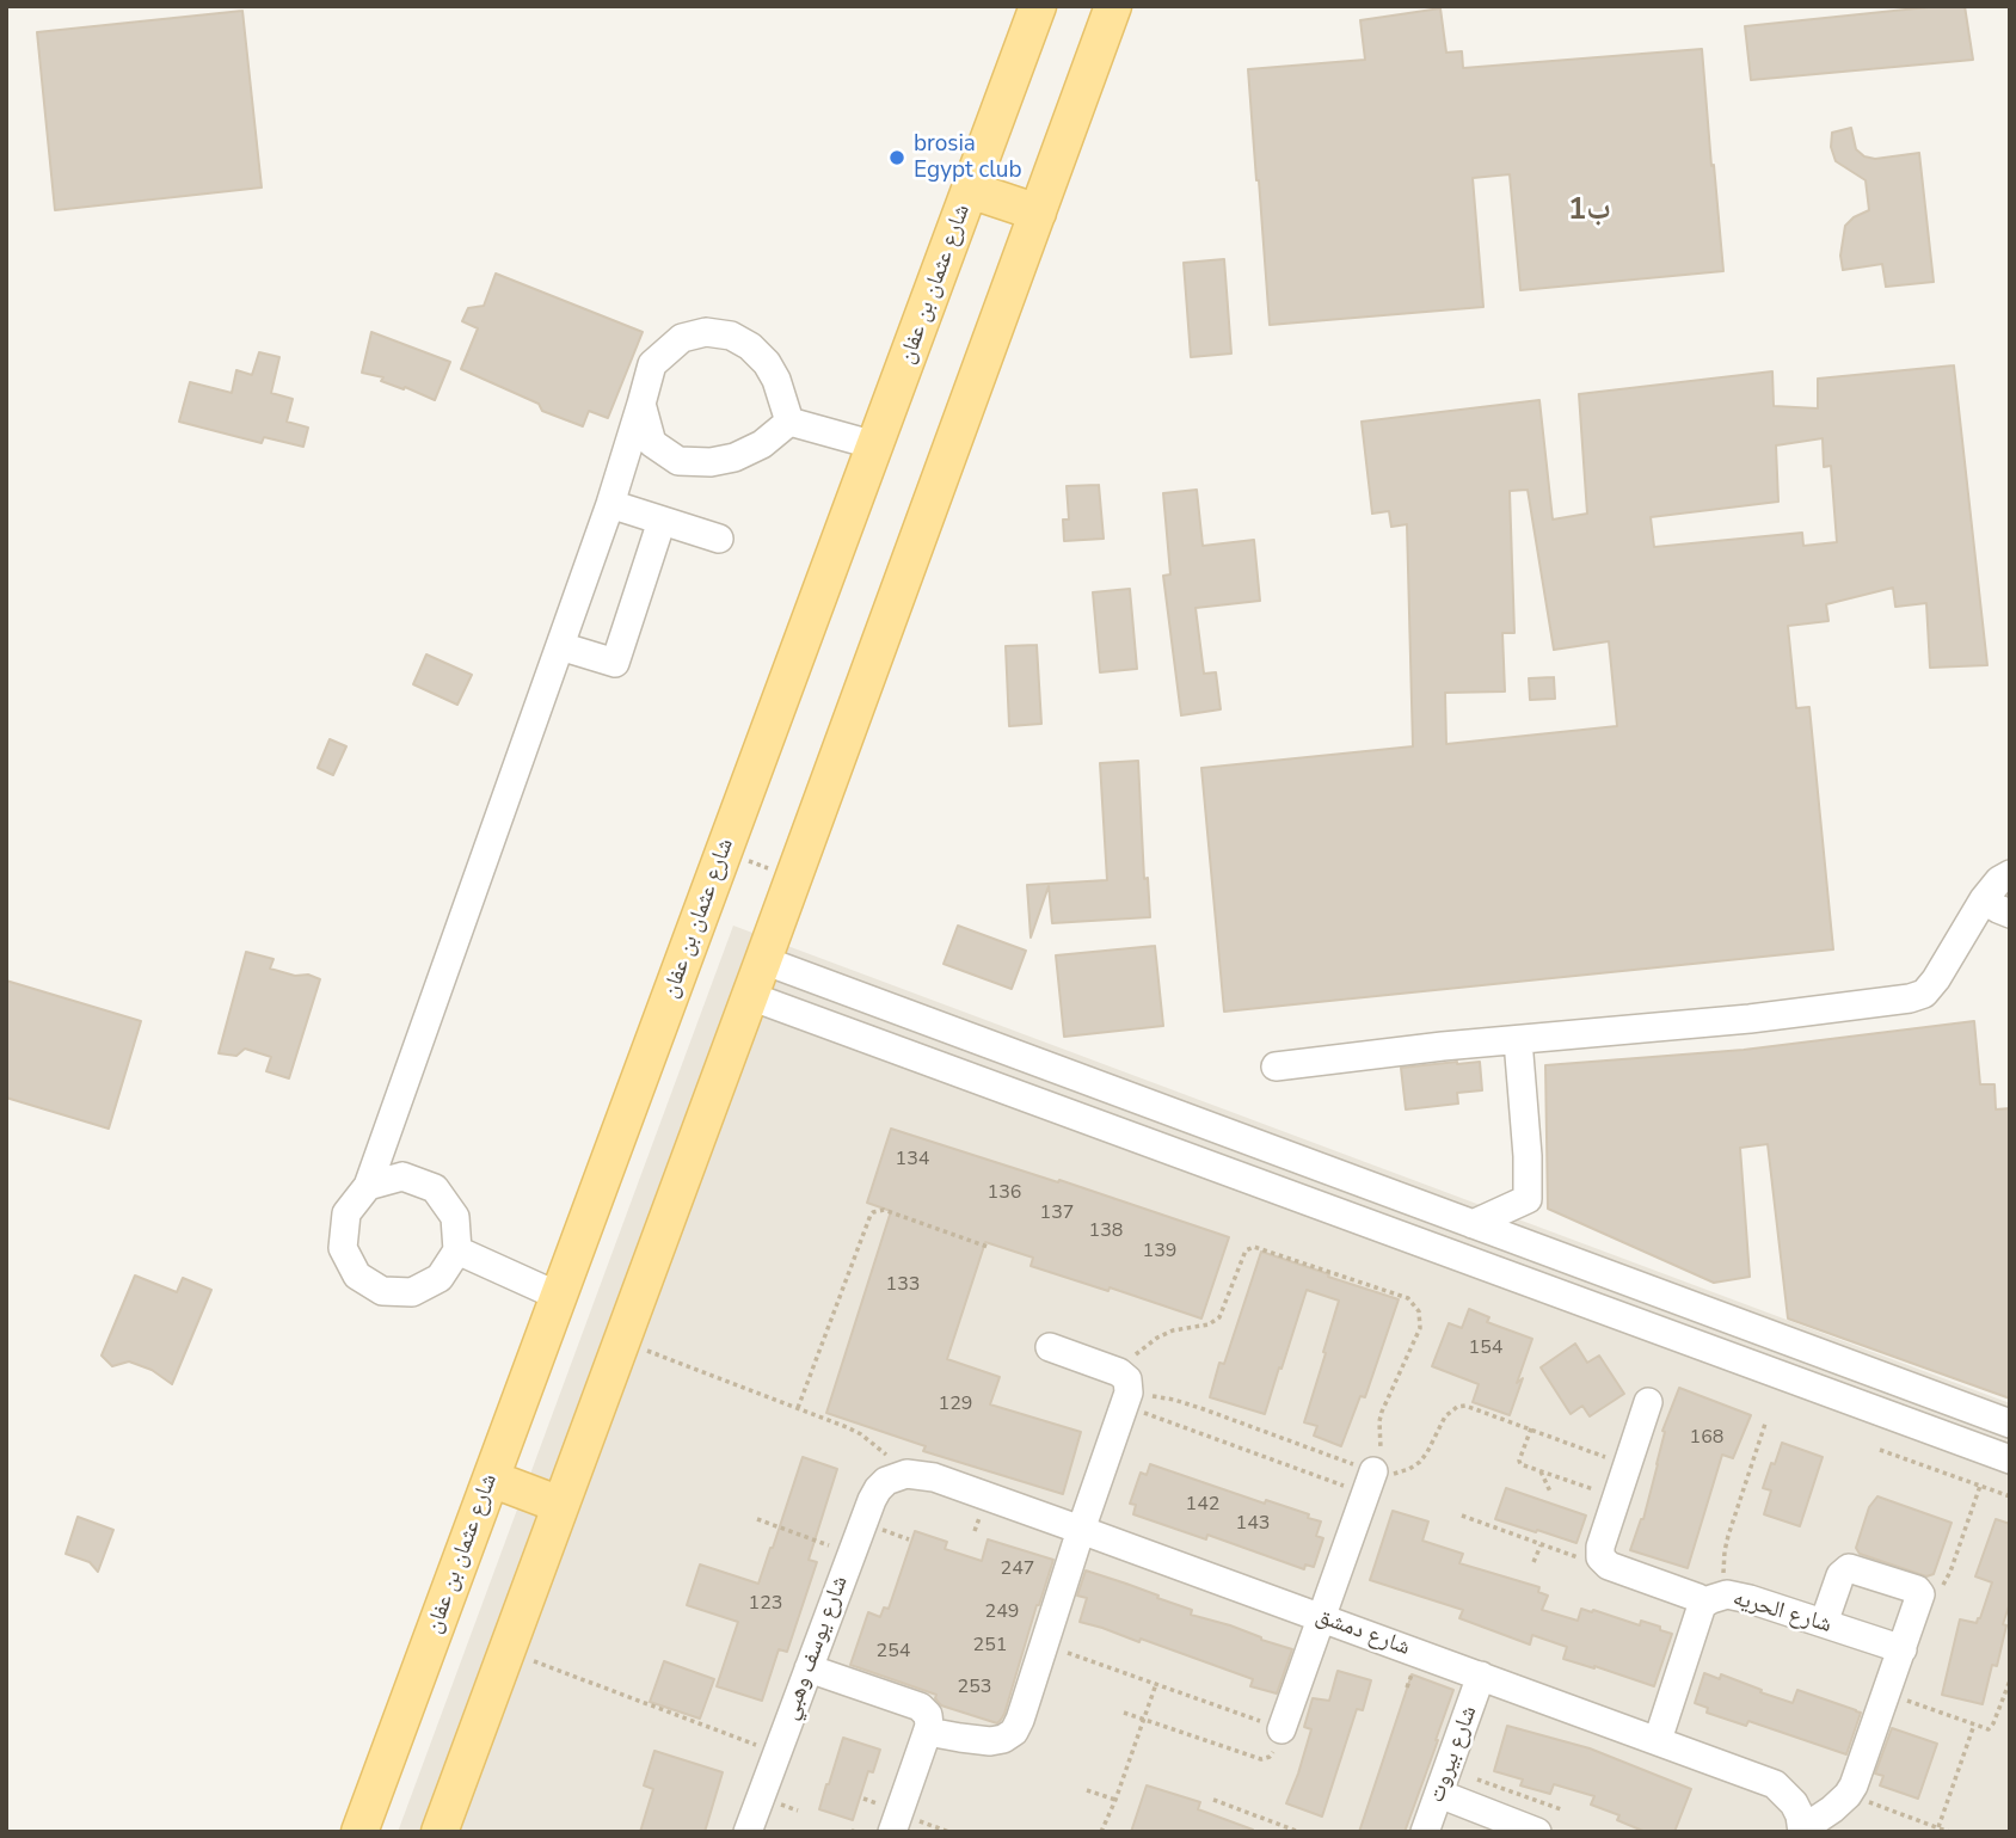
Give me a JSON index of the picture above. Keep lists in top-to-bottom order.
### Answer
{
  "streets": {
    "main road": ["شارع عثمان بن عفان"],
    "street": [
      "شارع الحريه",
      "شارع دمشق",
      "شارع يوسف وهبي",
      "شارع بيروت"
    ]
  },
  "crossings": [
    ["شارع الحريه", "شارع دمشق"],
    ["شارع دمشق", "شارع يوسف وهبي"],
    ["شارع دمشق", "شارع بيروت"]
  ],
  "districts": ["ب1"],
  "places": ["brosia Egypt club"],
  "house_numbers": [
    "134",
    "136",
    "137",
    "138",
    "139",
    "133",
    "154",
    "129",
    "168",
    "142",
    "143",
    "247",
    "123",
    "249",
    "251",
    "254",
    "253"
  ]
}
